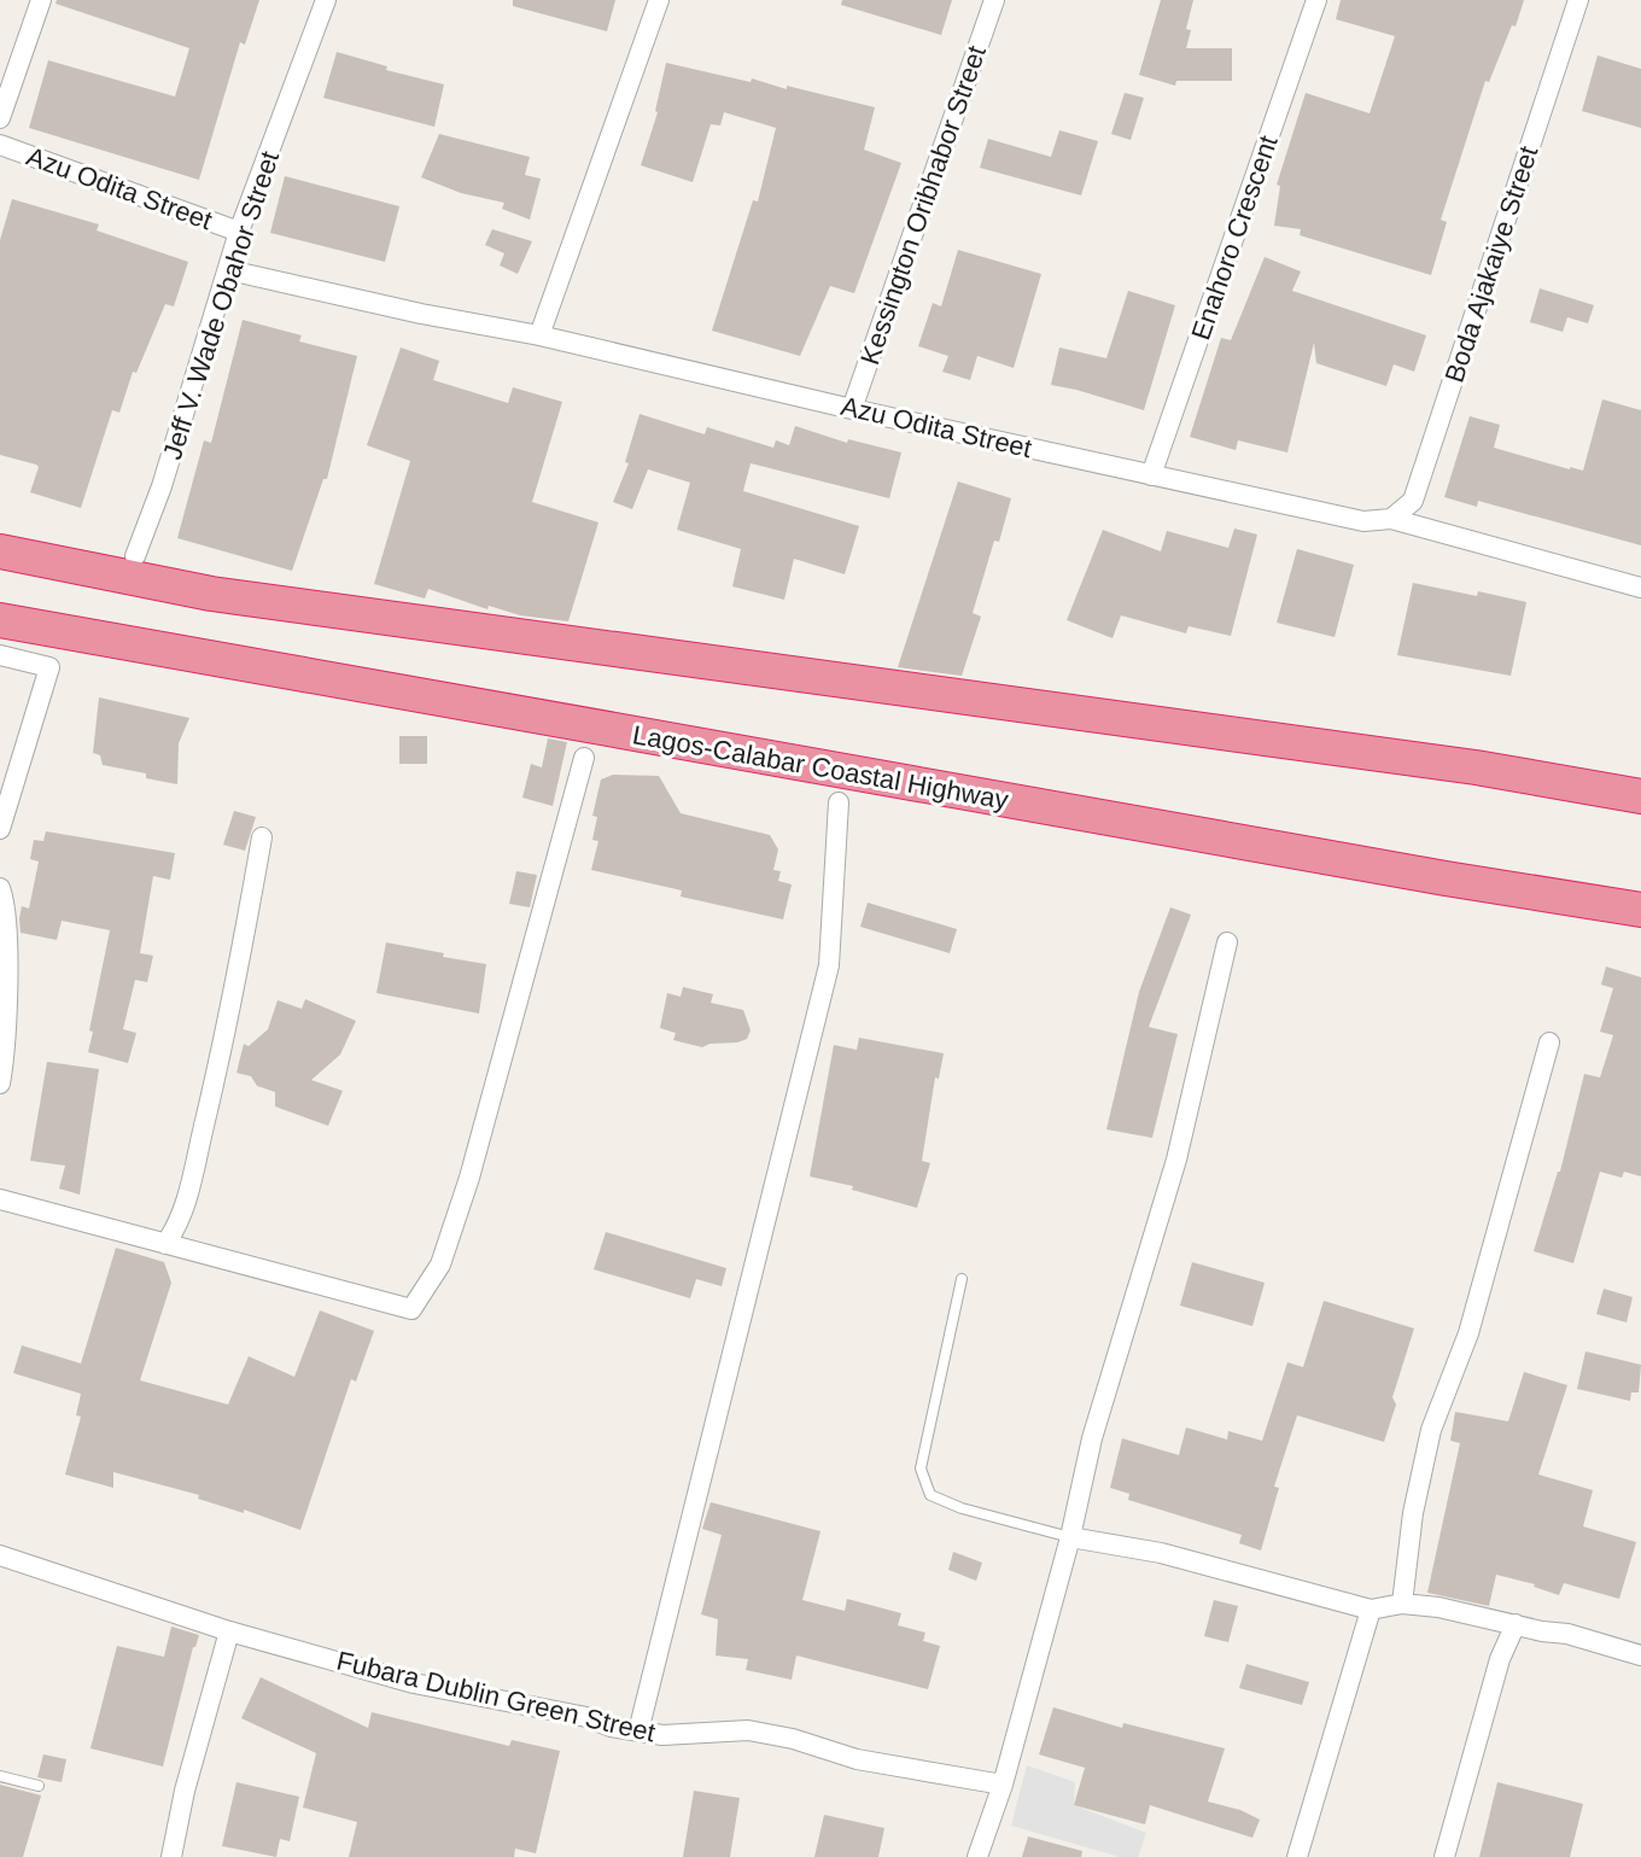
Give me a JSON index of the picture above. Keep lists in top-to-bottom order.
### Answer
{
  "streets": {
    "highway": ["Lagos-Calabar Coastal Highway"],
    "street": [
      "Azu Odita Street",
      "Kessington Oribhabor Street",
      "Enahoro Crescent",
      "Boda Ajakaiye Street",
      "Jeff V. Wade Obahor Street",
      "Fubara Dublin Green Street"
    ]
  },
  "crossings": [
    ["Azu Odita Street", "Kessington Oribhabor Street"],
    ["Azu Odita Street", "Enahoro Crescent"],
    ["Azu Odita Street", "Boda Ajakaiye Street"],
    ["Azu Odita Street", "Jeff V. Wade Obahor Street"]
  ]
}
